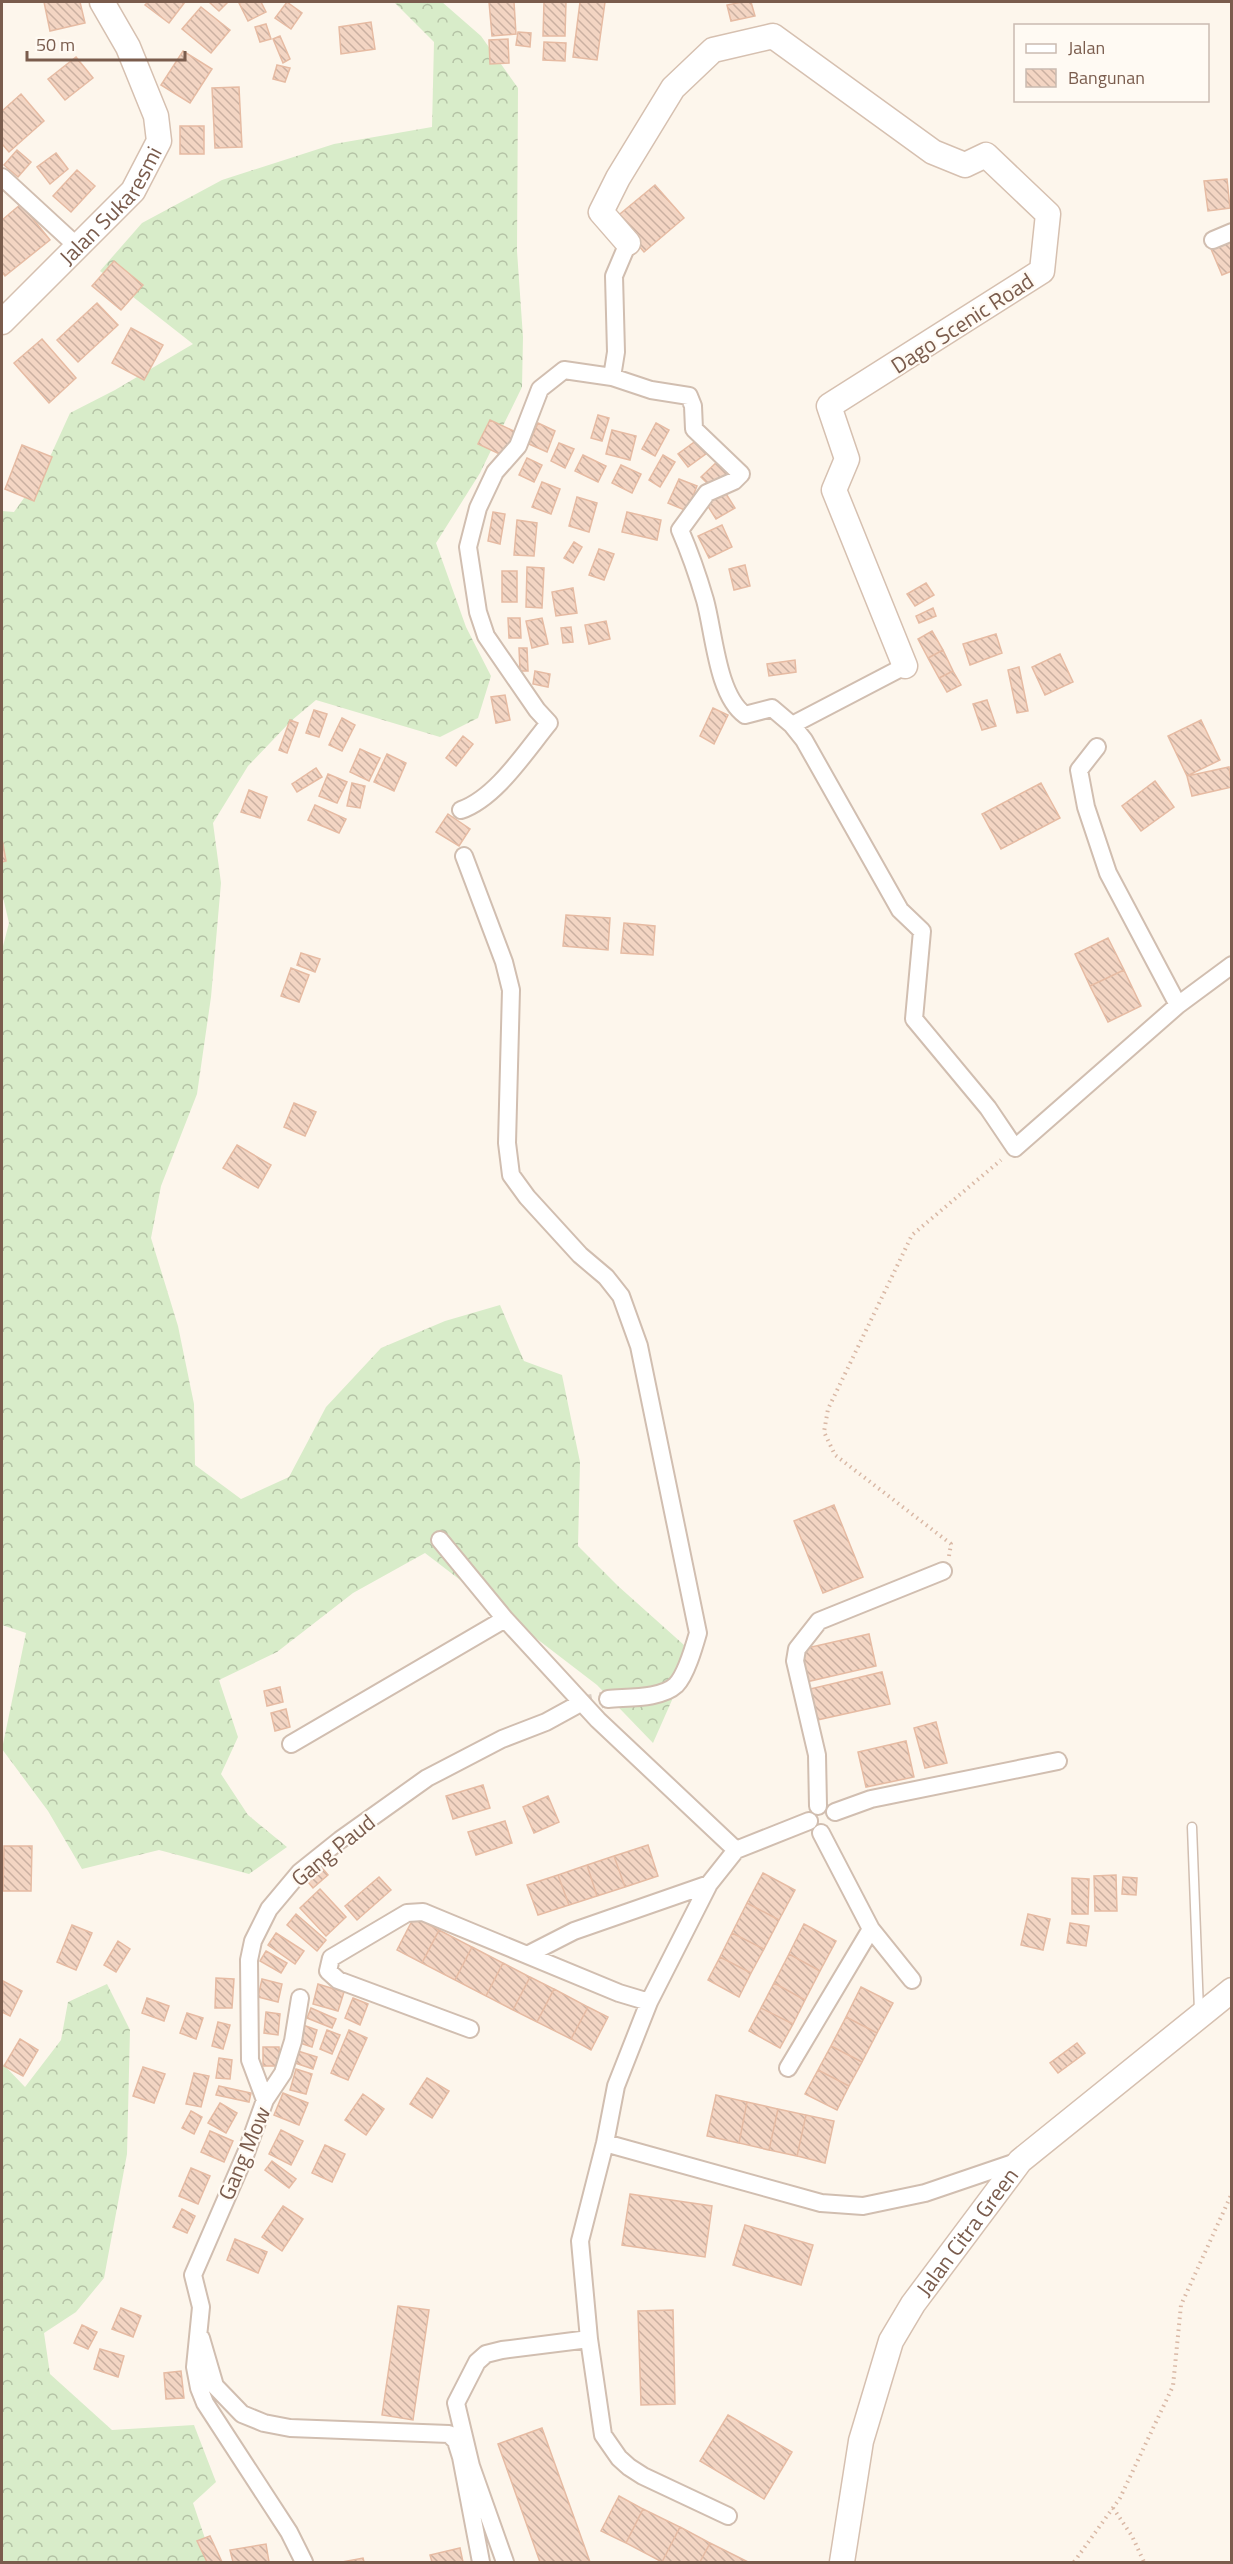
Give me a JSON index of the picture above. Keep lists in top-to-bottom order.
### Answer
{
  "streets": {
    "street": [
      "Jalan Sukaresmi",
      "Dago Scenic Road",
      "Gang Paud",
      "Gang Mow",
      "Jalan Citra Green"
    ]
  },
  "crossings": [
    ["Gang Paud", "Gang Mow"]
  ],
  "legend": ["Jalan", "Bangunan"],
  "scale_bar": "50 m"
}
